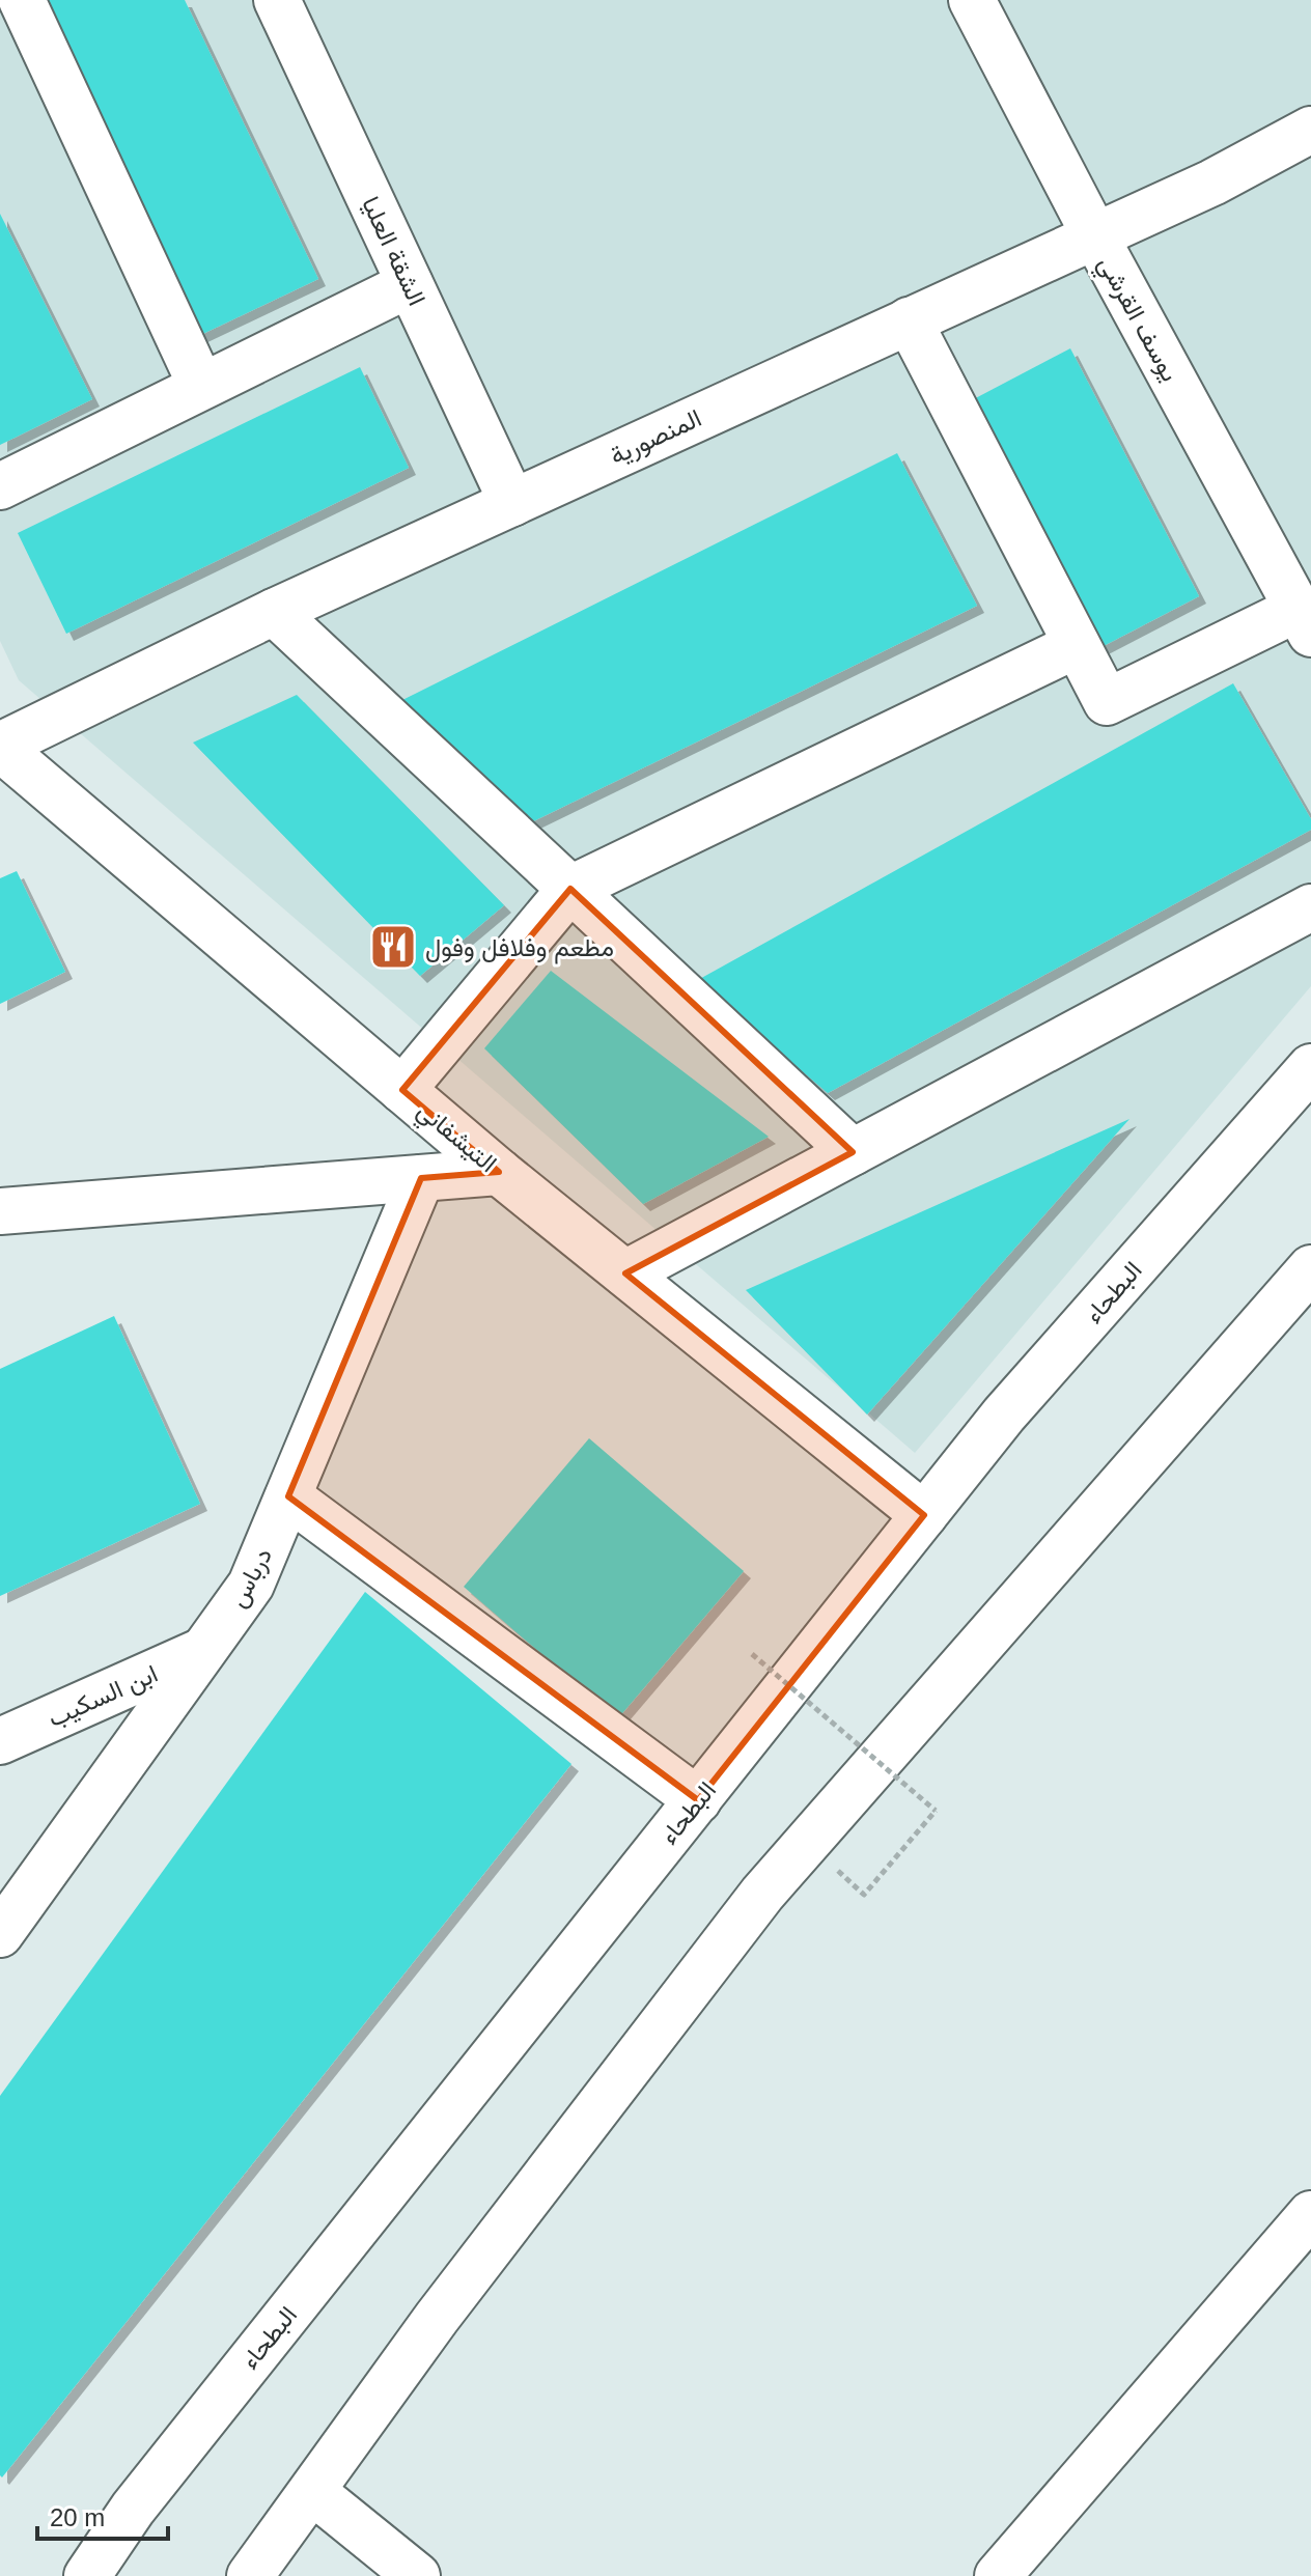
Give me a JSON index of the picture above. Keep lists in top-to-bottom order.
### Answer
{
  "streets": {
    "street": [
      "الشقة العليا",
      "يوسف القرشي",
      "المنصورية",
      "التيشفاني",
      "البطحاء",
      "درباس",
      "ابن السكيب"
    ]
  },
  "crossings": [
    ["الشقة العليا", "المنصورية"],
    ["يوسف القرشي", "المنصورية"],
    ["المنصورية", "التيشفاني"],
    ["التيشفاني", "البطحاء"],
    ["درباس", "ابن السكيب"]
  ],
  "places": {
    "restaurant": ["مطعم وفلافل وفول"]
  },
  "scale_bar": "20 m"
}
